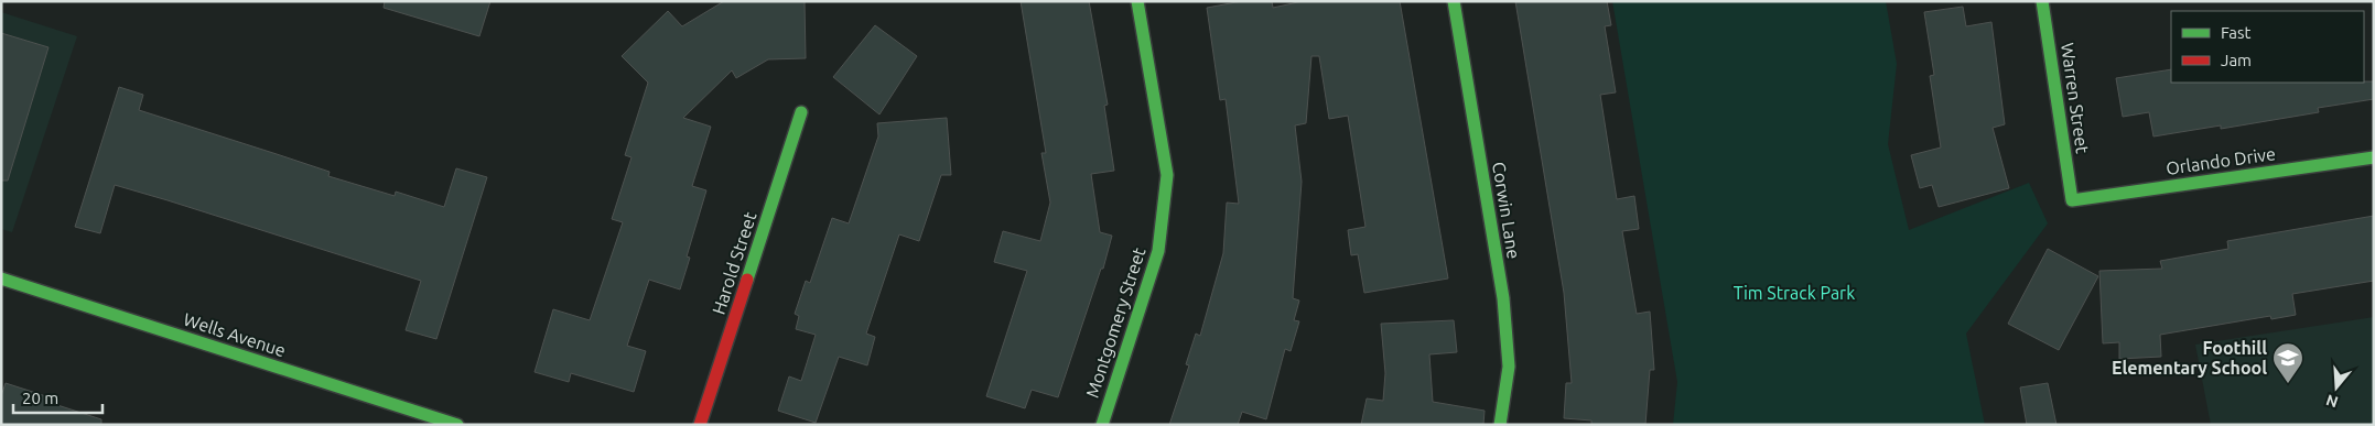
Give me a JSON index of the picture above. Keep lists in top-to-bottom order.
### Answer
{
  "streets": {
    "street": [
      "Warren Street",
      "Orlando Drive",
      "Corwin Lane",
      "Harold Street",
      "Montgomery Street",
      "Wells Avenue"
    ]
  },
  "crossings": [
    ["Warren Street", "Orlando Drive"]
  ],
  "parks": ["Tim Strack Park"],
  "places": {
    "school or university": ["Foothill Elementary School"]
  },
  "legend": ["Fast", "Jam"],
  "scale_bar": "20 m",
  "north": "bottom"
}
